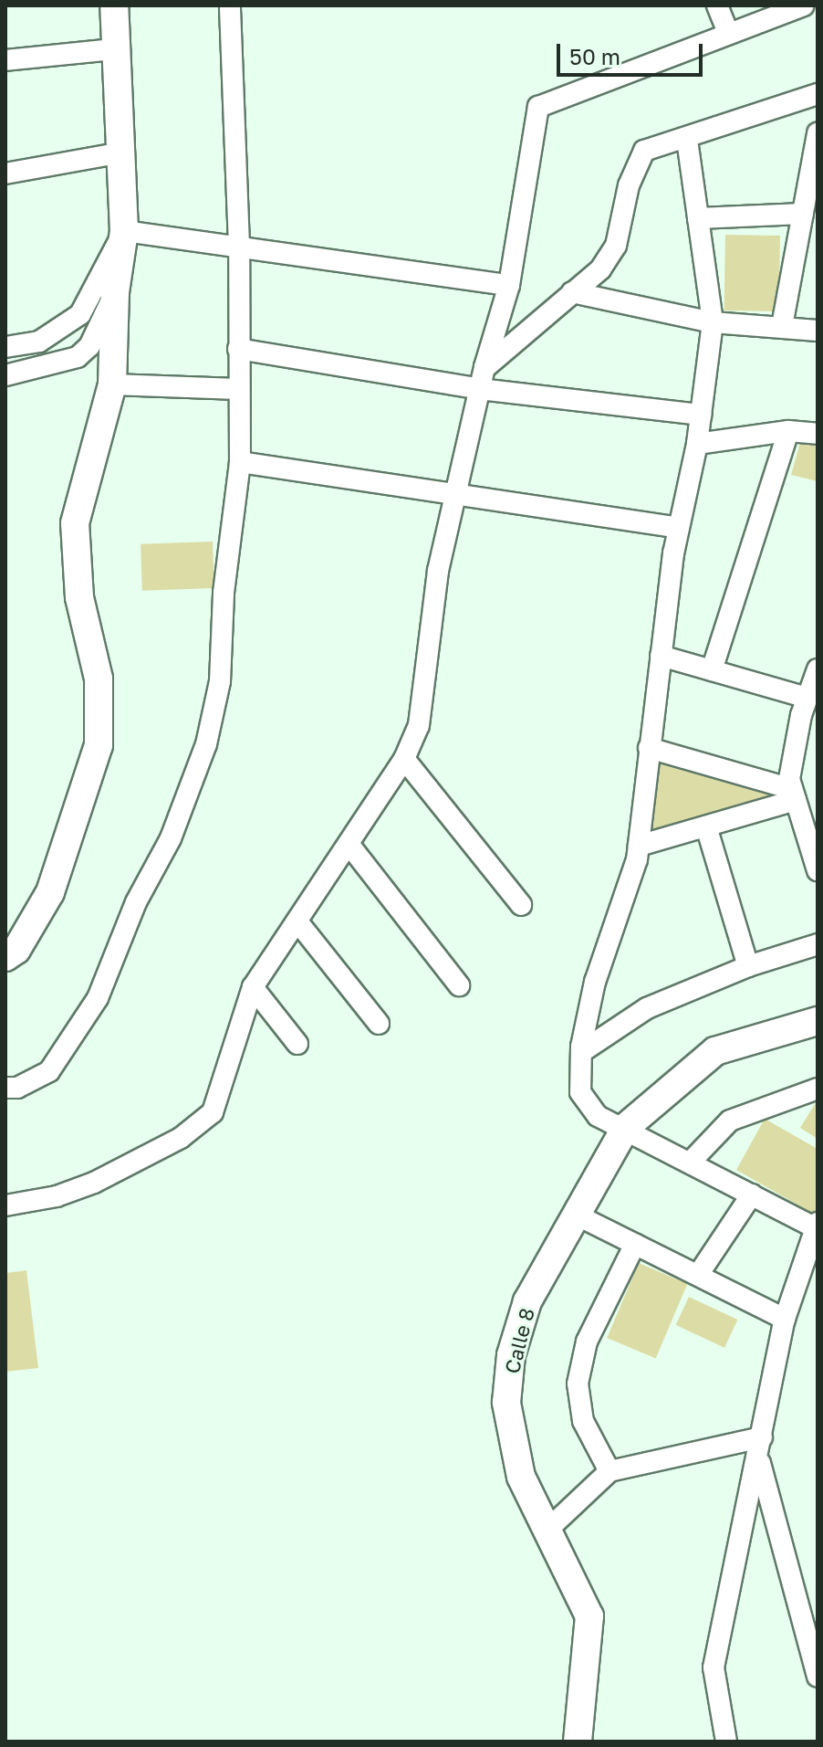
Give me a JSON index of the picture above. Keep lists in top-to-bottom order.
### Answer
{
  "streets": {
    "street": ["Calle 8"]
  },
  "scale_bar": "50 m"
}
